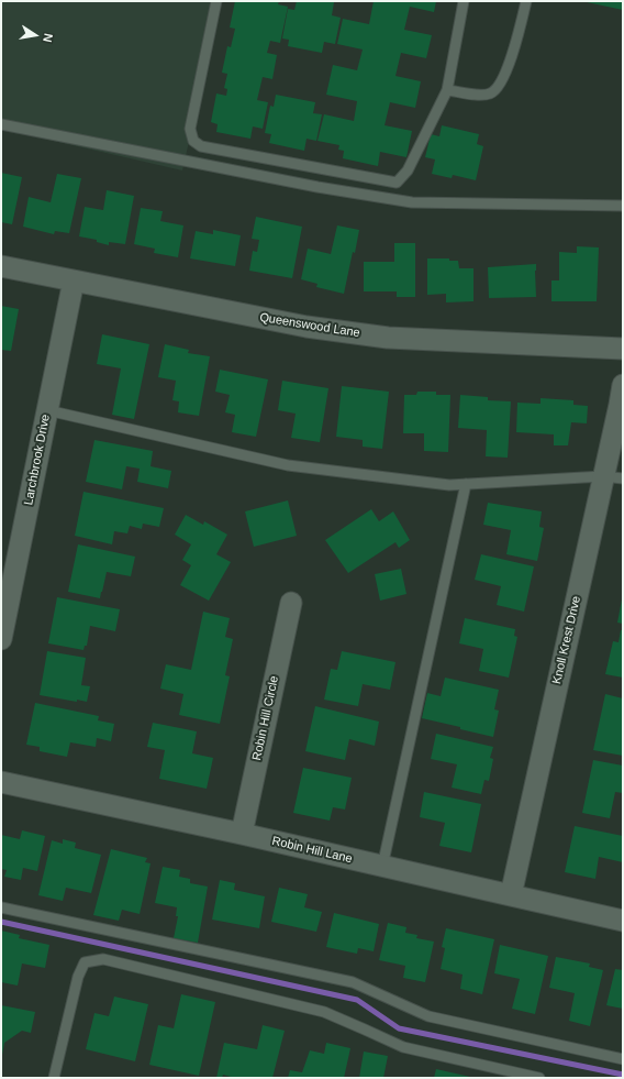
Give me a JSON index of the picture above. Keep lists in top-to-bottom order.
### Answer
{
  "streets": {
    "street": [
      "Queenswood Lane",
      "Larchbrook Drive",
      "Knoll Krest Drive",
      "Robin Hill Circle",
      "Robin Hill Lane"
    ]
  },
  "crossings": [
    ["Queenswood Lane", "Larchbrook Drive"],
    ["Knoll Krest Drive", "Robin Hill Lane"],
    ["Robin Hill Circle", "Robin Hill Lane"]
  ],
  "north": "right"
}
